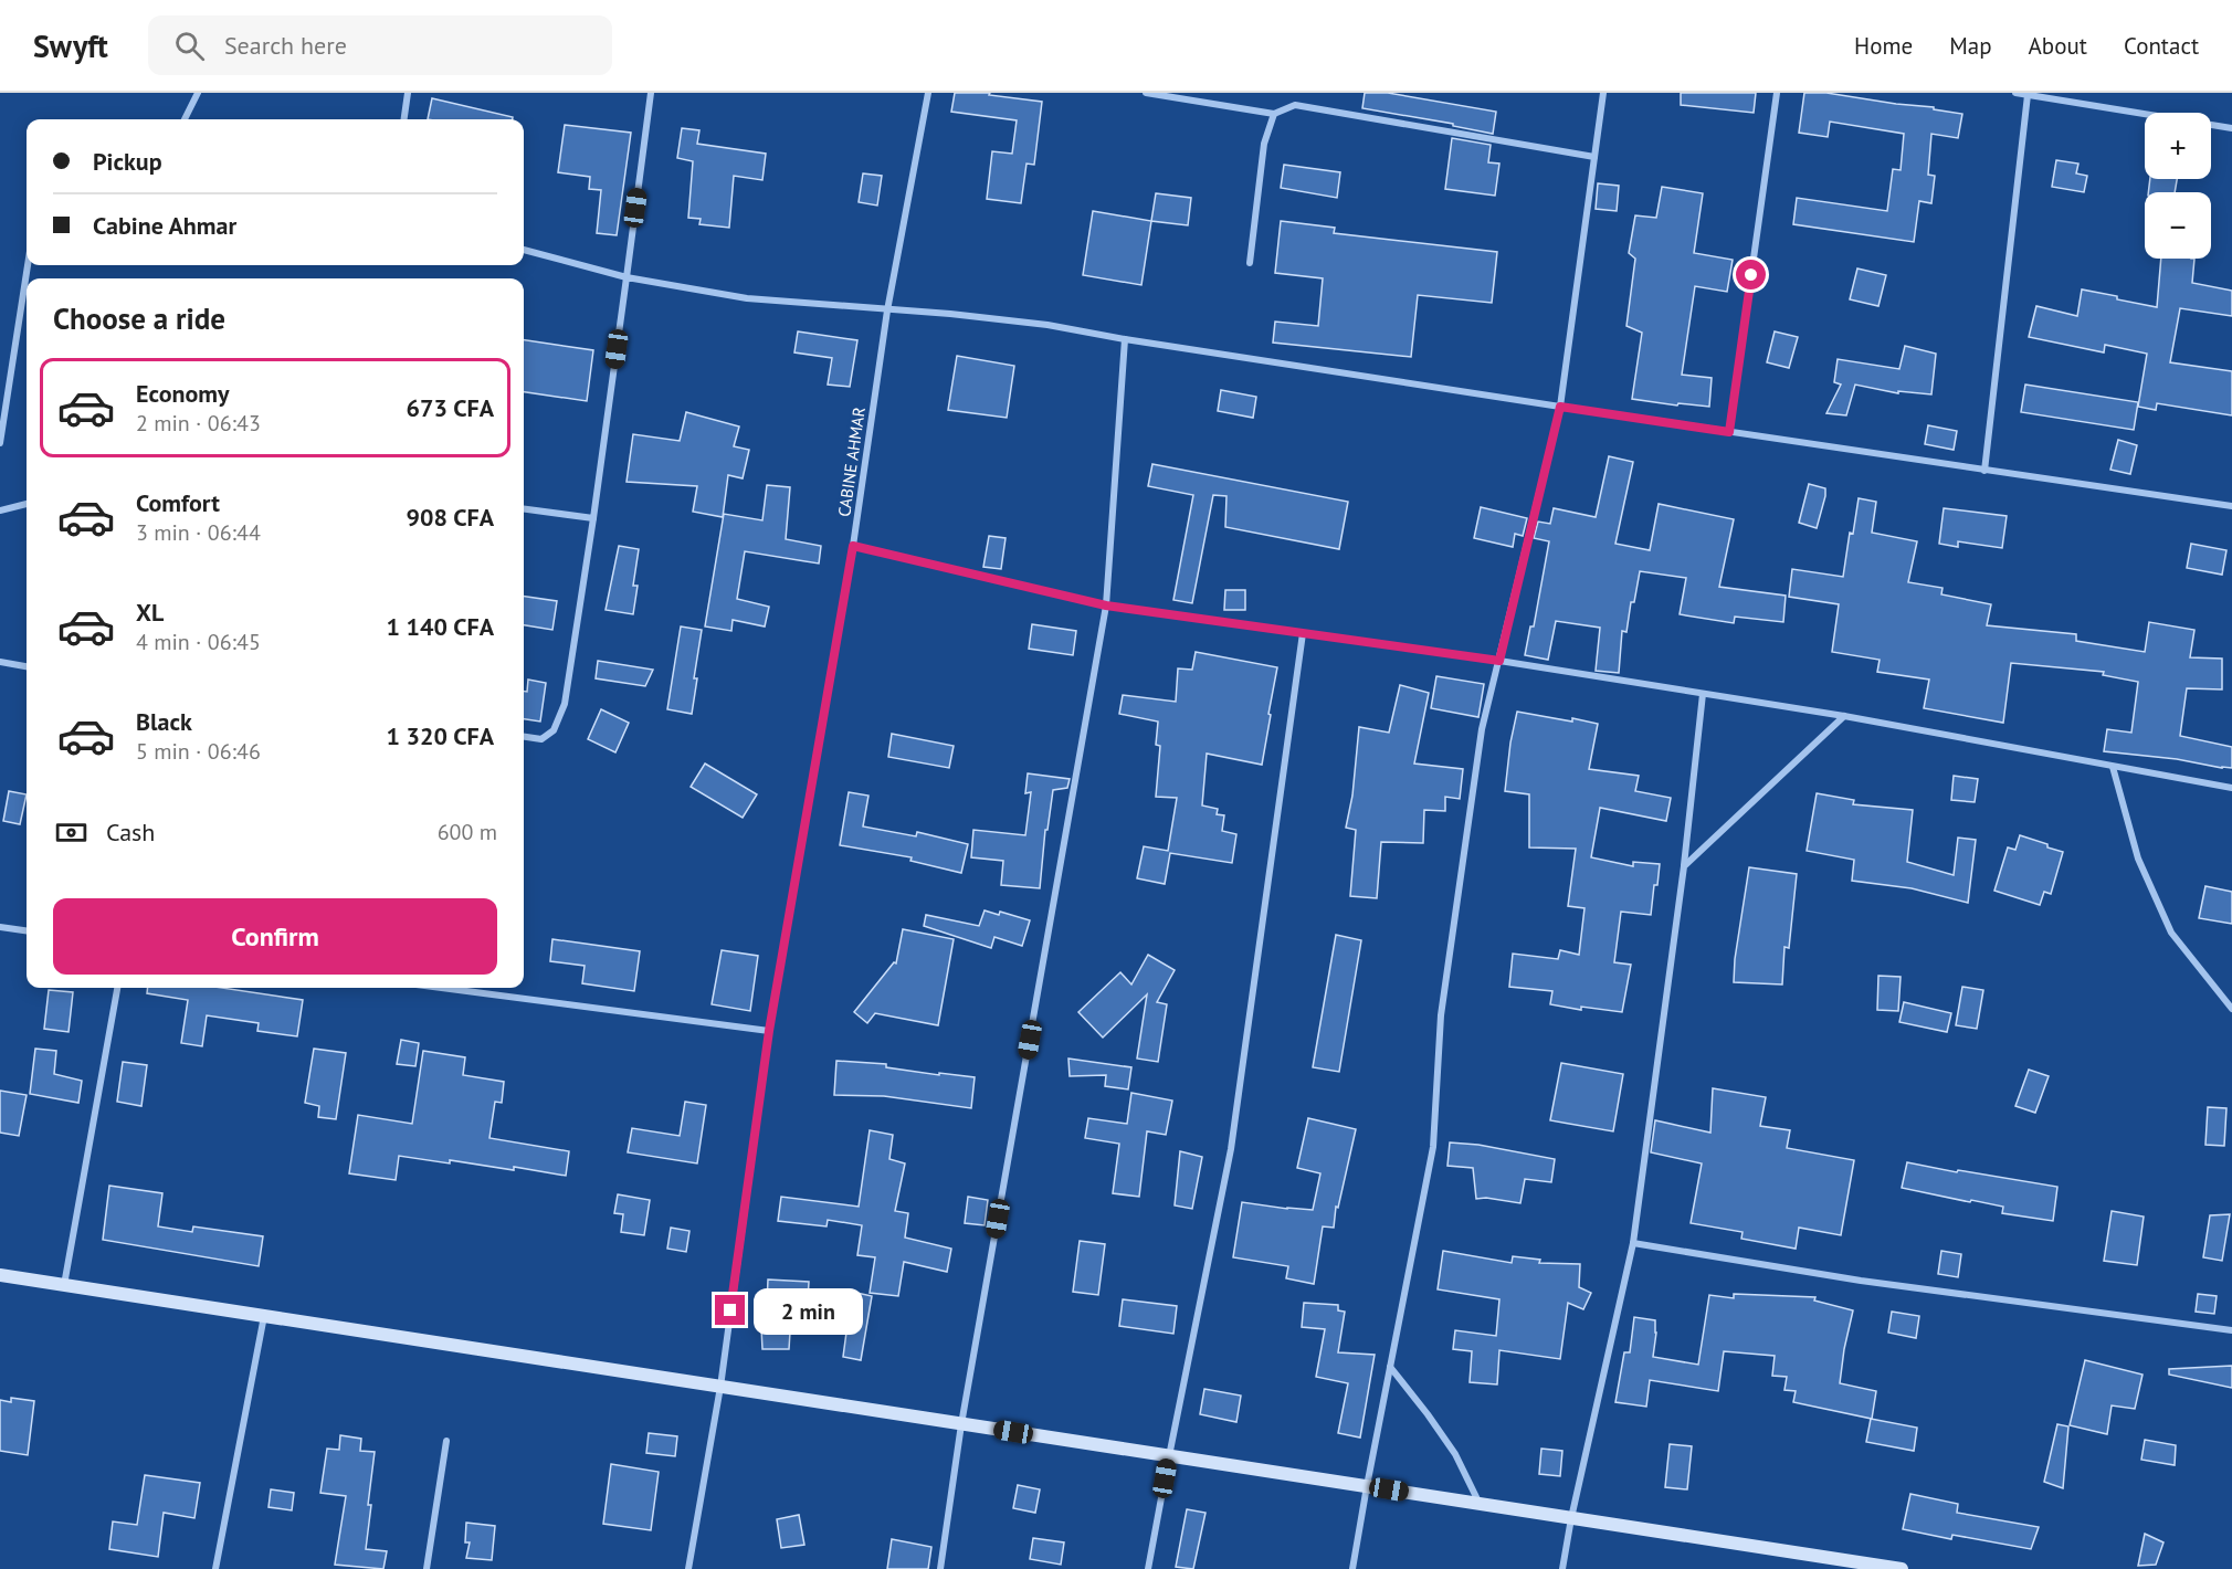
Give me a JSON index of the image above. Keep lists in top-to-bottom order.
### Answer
{
  "streets": {
    "street": ["CABINE AHMAR"]
  },
  "page": {
    "header": "Swyft",
    "search": "Search here",
    "nav": [
      "Home",
      "Map",
      "About",
      "Contact"
    ],
    "map_buttons": ["+", "−"],
    "banner": ["Pickup", "Cabine Ahmar"],
    "heading": "Choose a ride",
    "list": [
      {
        "name": "Economy",
        "note": "2 min · 06:43",
        "value": "673 CFA"
      },
      {
        "name": "Comfort",
        "note": "3 min · 06:44",
        "value": "908 CFA"
      },
      {
        "name": "XL",
        "note": "4 min · 06:45",
        "value": "1 140 CFA"
      },
      {
        "name": "Black",
        "note": "5 min · 06:46",
        "value": "1 320 CFA"
      }
    ],
    "pay": ["Cash", "600 m"],
    "buttons": "Confirm",
    "bubble": "2 min"
  }
}
